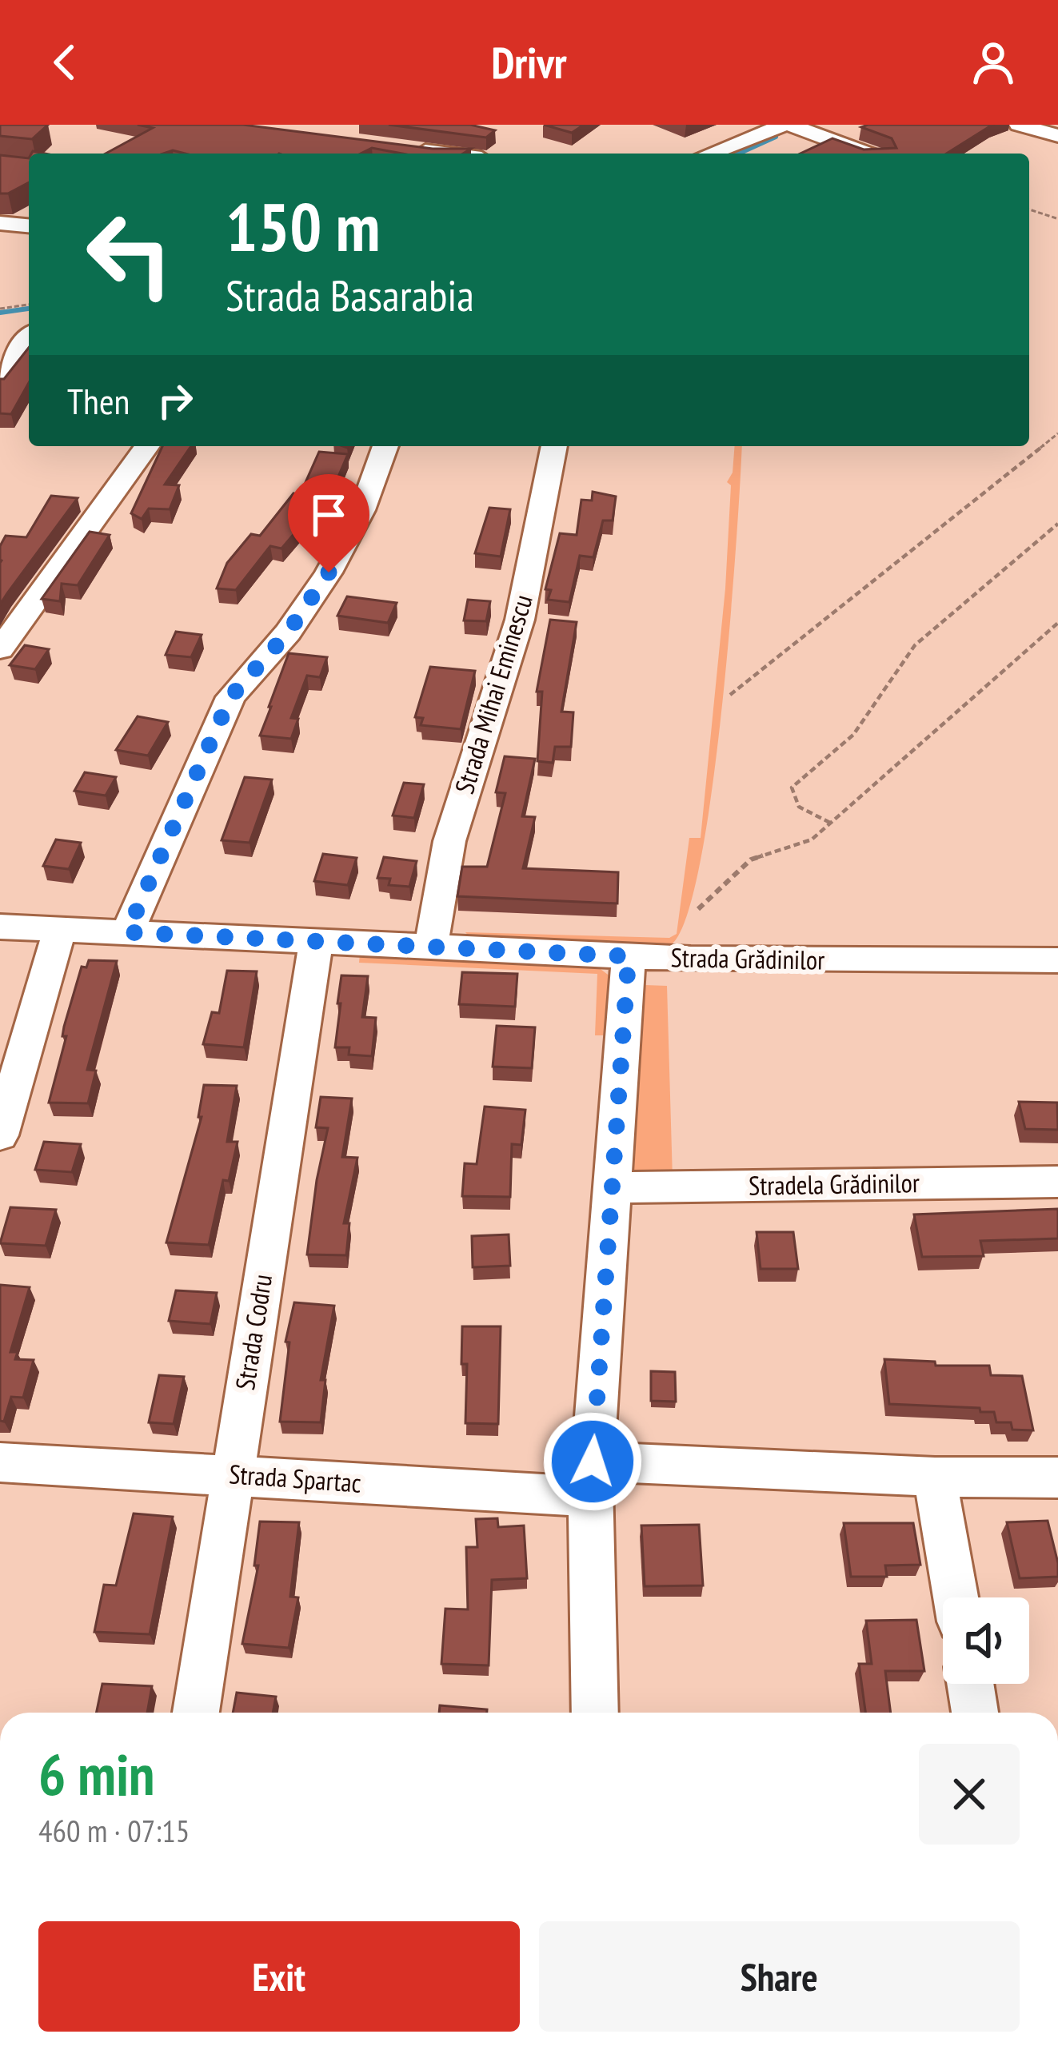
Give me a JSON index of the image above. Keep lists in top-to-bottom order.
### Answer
{
  "streets": {
    "street": [
      "Strada Mihai Eminescu",
      "Strada Grădinilor",
      "Stradela Grădinilor",
      "Strada Codru",
      "Strada Spartac"
    ]
  },
  "crossings": [
    ["Strada Mihai Eminescu", "Strada Grădinilor"],
    ["Strada Grădinilor", "Strada Codru"],
    ["Strada Codru", "Strada Spartac"]
  ],
  "page": {
    "header": "Drivr",
    "turn": ["150 m", "Strada Basarabia"],
    "then": "Then",
    "heading": ["6 min", "460 m · 07:15"],
    "buttons": ["Exit", "Share"]
  }
}
